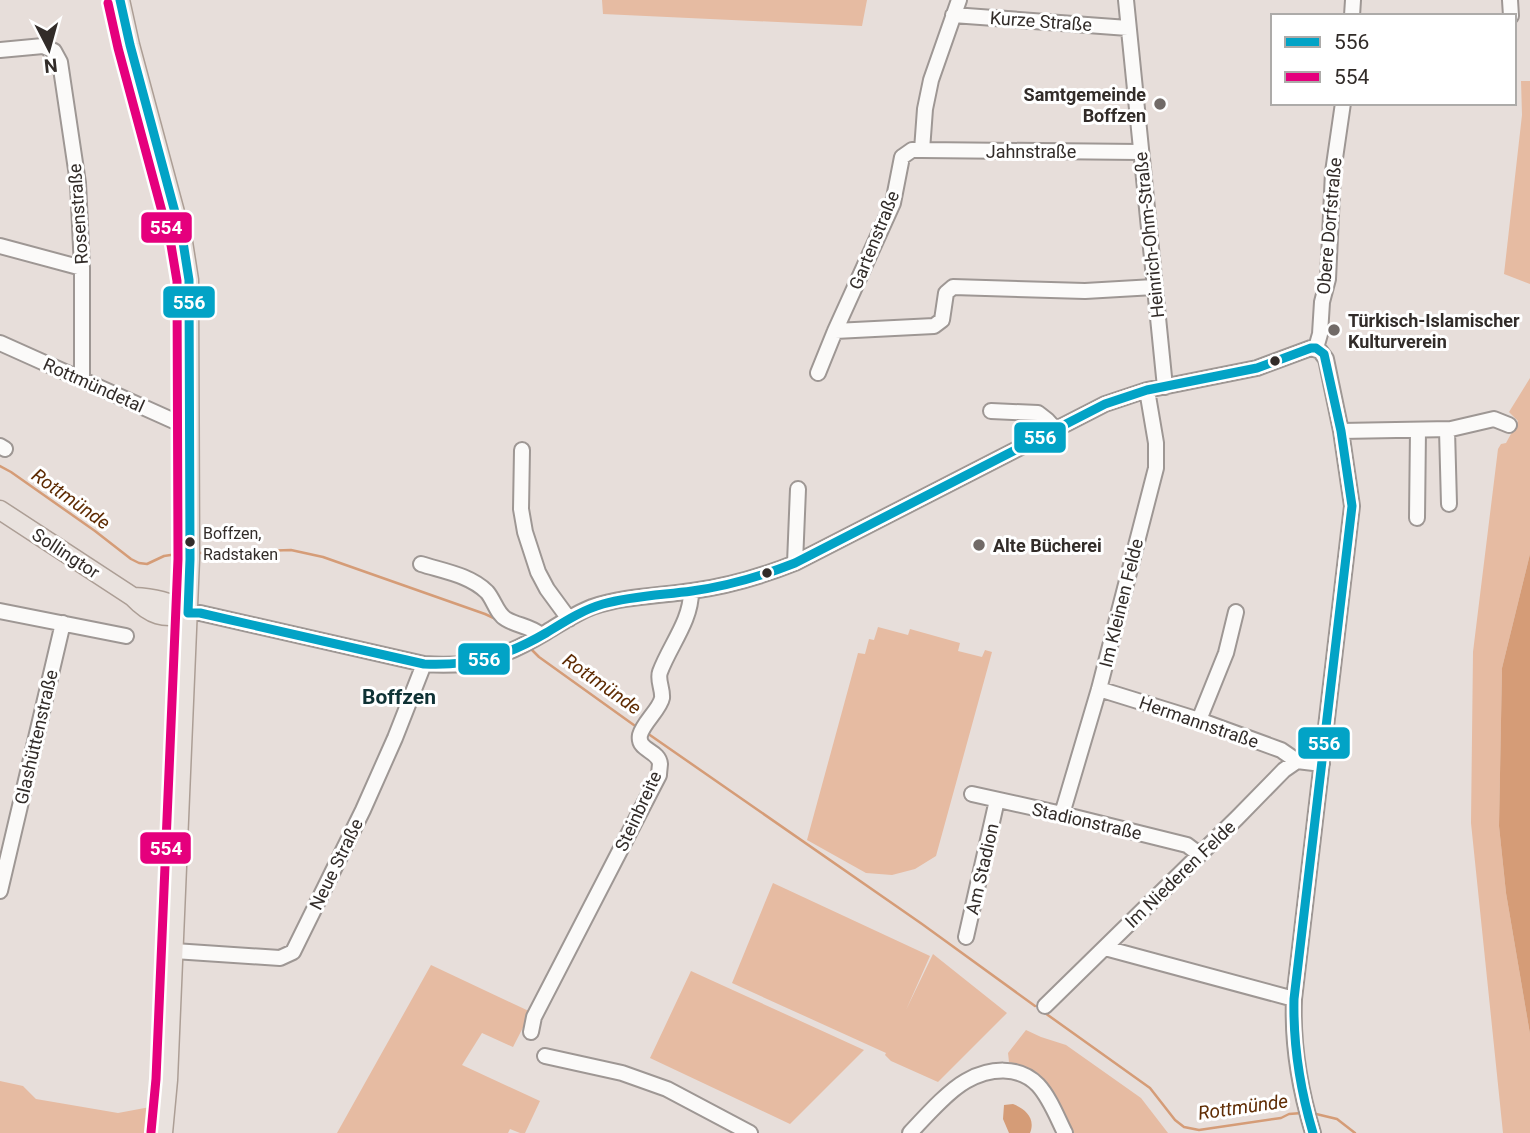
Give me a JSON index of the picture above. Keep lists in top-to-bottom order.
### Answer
{
  "streets": {
    "main road": ["Sollingtor"],
    "street": [
      "Kurze Straße",
      "Jahnstraße",
      "Rosenstraße",
      "Obere Dorfstraße",
      "Heinrich-Ohm-Straße",
      "Gartenstraße",
      "Rottmündetal",
      "Im Kleinen Felde",
      "Hermannstraße",
      "Glashüttenstraße",
      "Steinbreite",
      "Stadionstraße",
      "Neue Straße",
      "Am Stadion",
      "Im Niederen Felde"
    ]
  },
  "crossings": [
    ["Kurze Straße", "Heinrich-Ohm-Straße"],
    ["Jahnstraße", "Heinrich-Ohm-Straße"],
    ["Jahnstraße", "Gartenstraße"],
    ["Rosenstraße", "Rottmündetal"],
    ["Im Kleinen Felde", "Hermannstraße"],
    ["Im Kleinen Felde", "Stadionstraße"],
    ["Hermannstraße", "Im Niederen Felde"],
    ["Stadionstraße", "Am Stadion"],
    ["Stadionstraße", "Im Niederen Felde"]
  ],
  "districts": ["Boffzen"],
  "water": ["Rottmünde"],
  "places": [
    "Samtgemeinde Boffzen",
    "Türkisch-Islamischer Kulturverein",
    "Boffzen, Radstaken",
    "Alte Bücherei"
  ],
  "lines": ["transit line 556", "transit line 554"],
  "legend": ["556", "554"],
  "north": "bottom"
}
